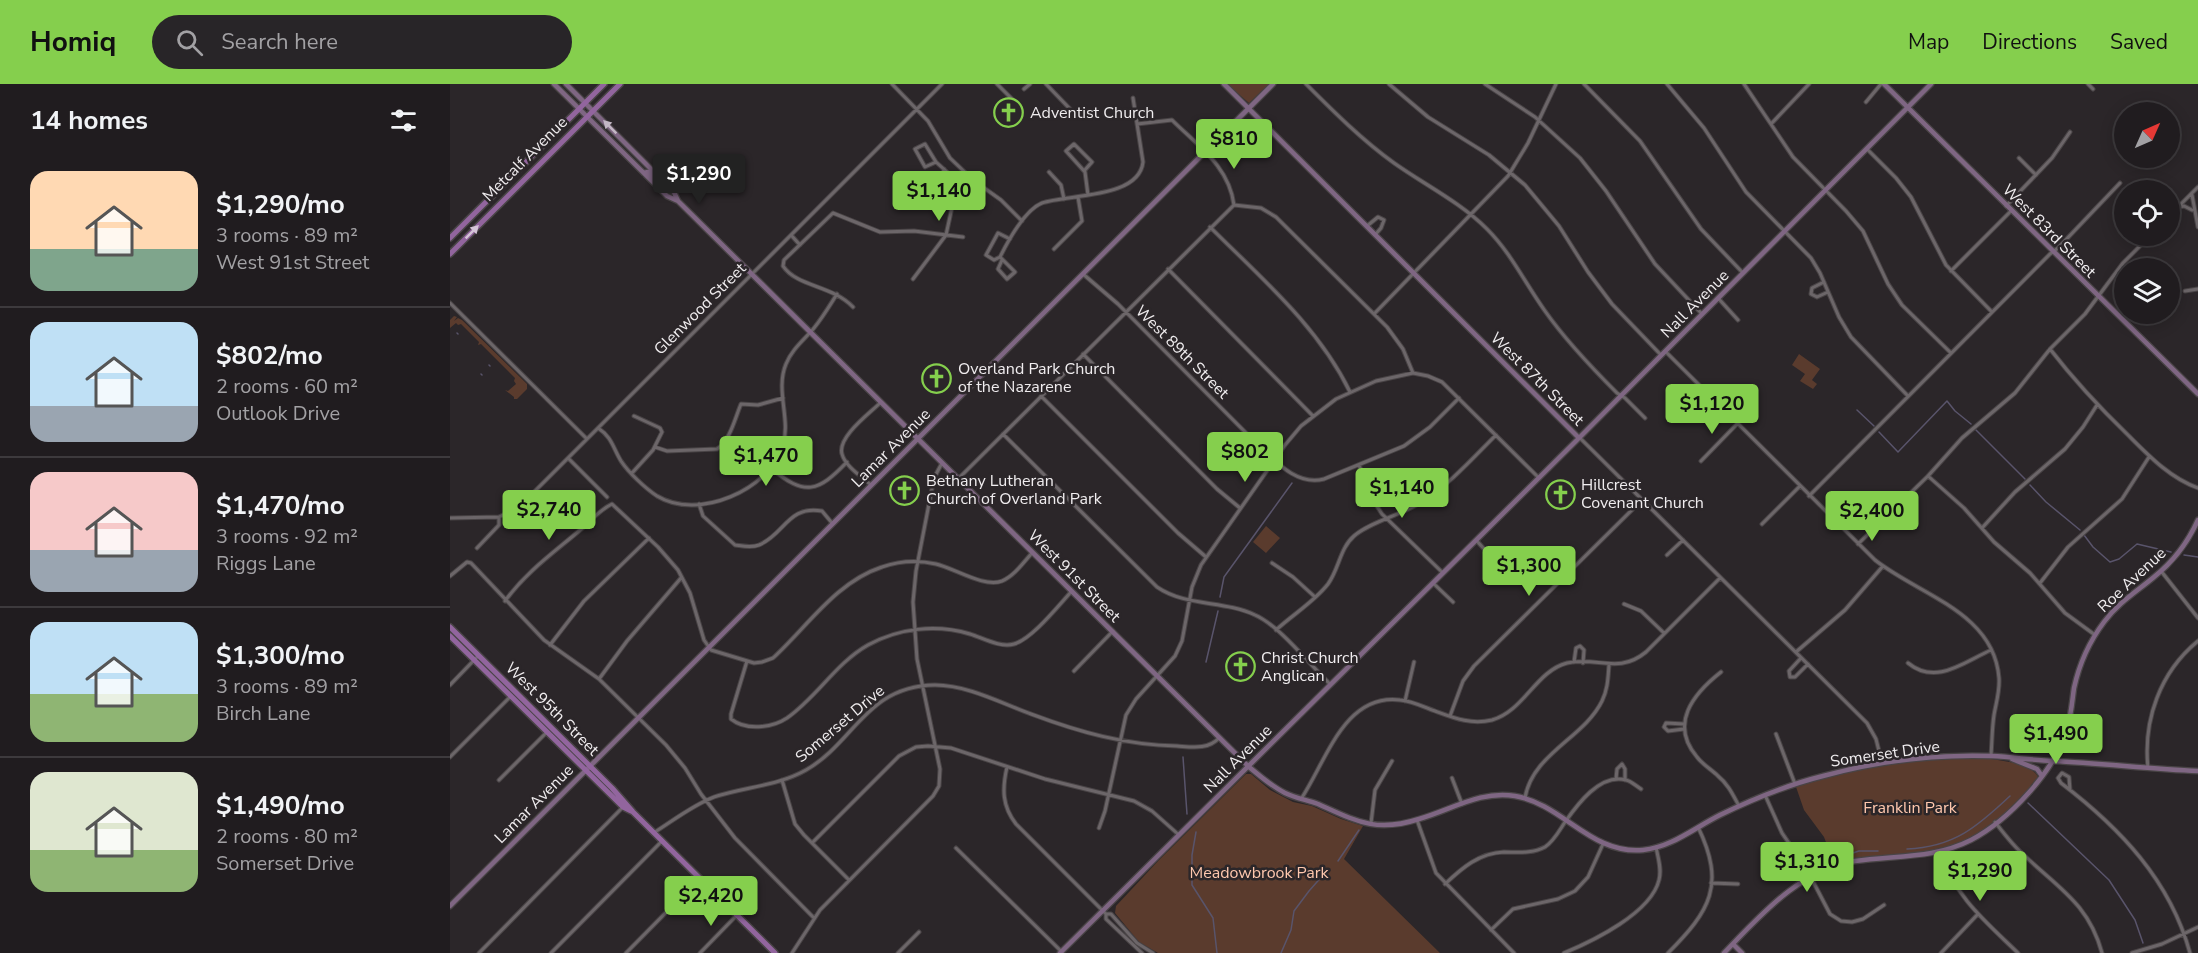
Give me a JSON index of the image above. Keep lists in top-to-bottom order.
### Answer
{
  "streets": {
    "main road": ["Metcalf Avenue", "West 95th Street"],
    "street": [
      "West 83rd Street",
      "Nall Avenue",
      "Glenwood Street",
      "West 89th Street",
      "West 87th Street",
      "Lamar Avenue",
      "West 91st Street",
      "Roe Avenue",
      "Somerset Drive"
    ]
  },
  "crossings": [
    ["Metcalf Avenue", "West 91st Street"],
    ["West 83rd Street", "Nall Avenue"],
    ["Nall Avenue", "West 87th Street"],
    ["Nall Avenue", "West 91st Street"],
    ["Nall Avenue", "Somerset Drive"],
    ["Glenwood Street", "West 91st Street"],
    ["West 89th Street", "Lamar Avenue"],
    ["West 87th Street", "Lamar Avenue"],
    ["West 87th Street", "Somerset Drive"],
    ["Lamar Avenue", "West 91st Street"],
    ["Lamar Avenue", "West 95th Street"],
    ["West 91st Street", "Somerset Drive"],
    ["Roe Avenue", "Somerset Drive"],
    ["West 95th Street", "Somerset Drive"]
  ],
  "parks": ["Franklin Park", "Meadowbrook Park"],
  "places": {
    "church": [
      "Adventist Church",
      "Overland Park Church of the Nazarene",
      "Bethany Lutheran Church of Overland Park",
      "Hillcrest Covenant Church",
      "Christ Church Anglican"
    ]
  },
  "north": "top right",
  "page": {
    "header": "Homiq",
    "search": "Search here",
    "nav": ["Map", "Directions", "Saved"],
    "heading": "14 homes",
    "price": [
      "$810",
      "$1,290",
      "$1,140",
      "$1,120",
      "$802",
      "$1,470",
      "$1,140",
      "$2,740",
      "$2,400",
      "$1,300",
      "$1,490",
      "$1,310",
      "$1,290",
      "$2,420"
    ],
    "list": [
      {
        "name": "$1,290/mo",
        "note": "3 rooms · 89 m² · West 91st Street"
      },
      {
        "name": "$802/mo",
        "note": "2 rooms · 60 m² · Outlook Drive"
      },
      {
        "name": "$1,470/mo",
        "note": "3 rooms · 92 m² · Riggs Lane"
      },
      {
        "name": "$1,300/mo",
        "note": "3 rooms · 89 m² · Birch Lane"
      },
      {
        "name": "$1,490/mo",
        "note": "2 rooms · 80 m² · Somerset Drive"
      }
    ]
  }
}
